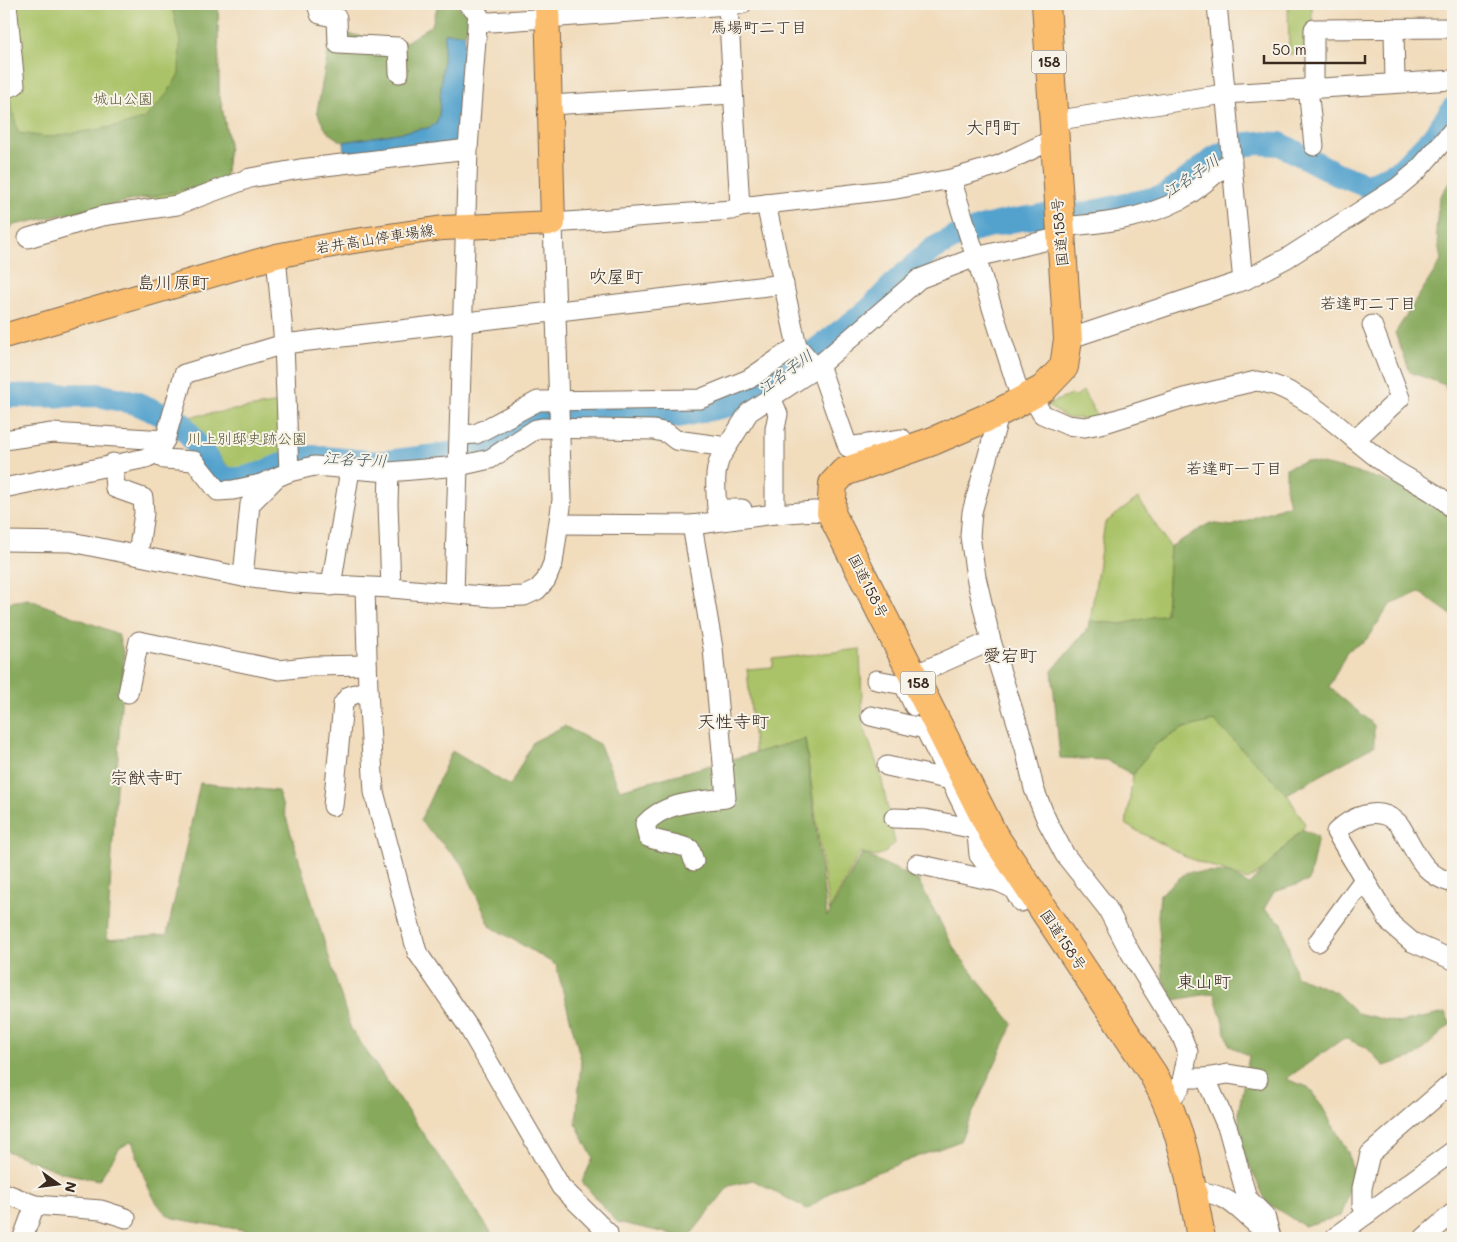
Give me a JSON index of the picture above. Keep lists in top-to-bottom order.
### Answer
{
  "streets": {
    "highway": ["158", "国道158号"],
    "main road": ["岩井高山停車場線"]
  },
  "districts": [
    "馬場町二丁目",
    "大門町",
    "吹屋町",
    "島川原町",
    "若達町二丁目",
    "若達町一丁目",
    "愛宕町",
    "天性寺町",
    "宗猷寺町",
    "東山町"
  ],
  "water": ["江名子川"],
  "parks": ["城山公園", "川上別邸史跡公園"],
  "scale_bar": "50 m",
  "north": "right"
}
